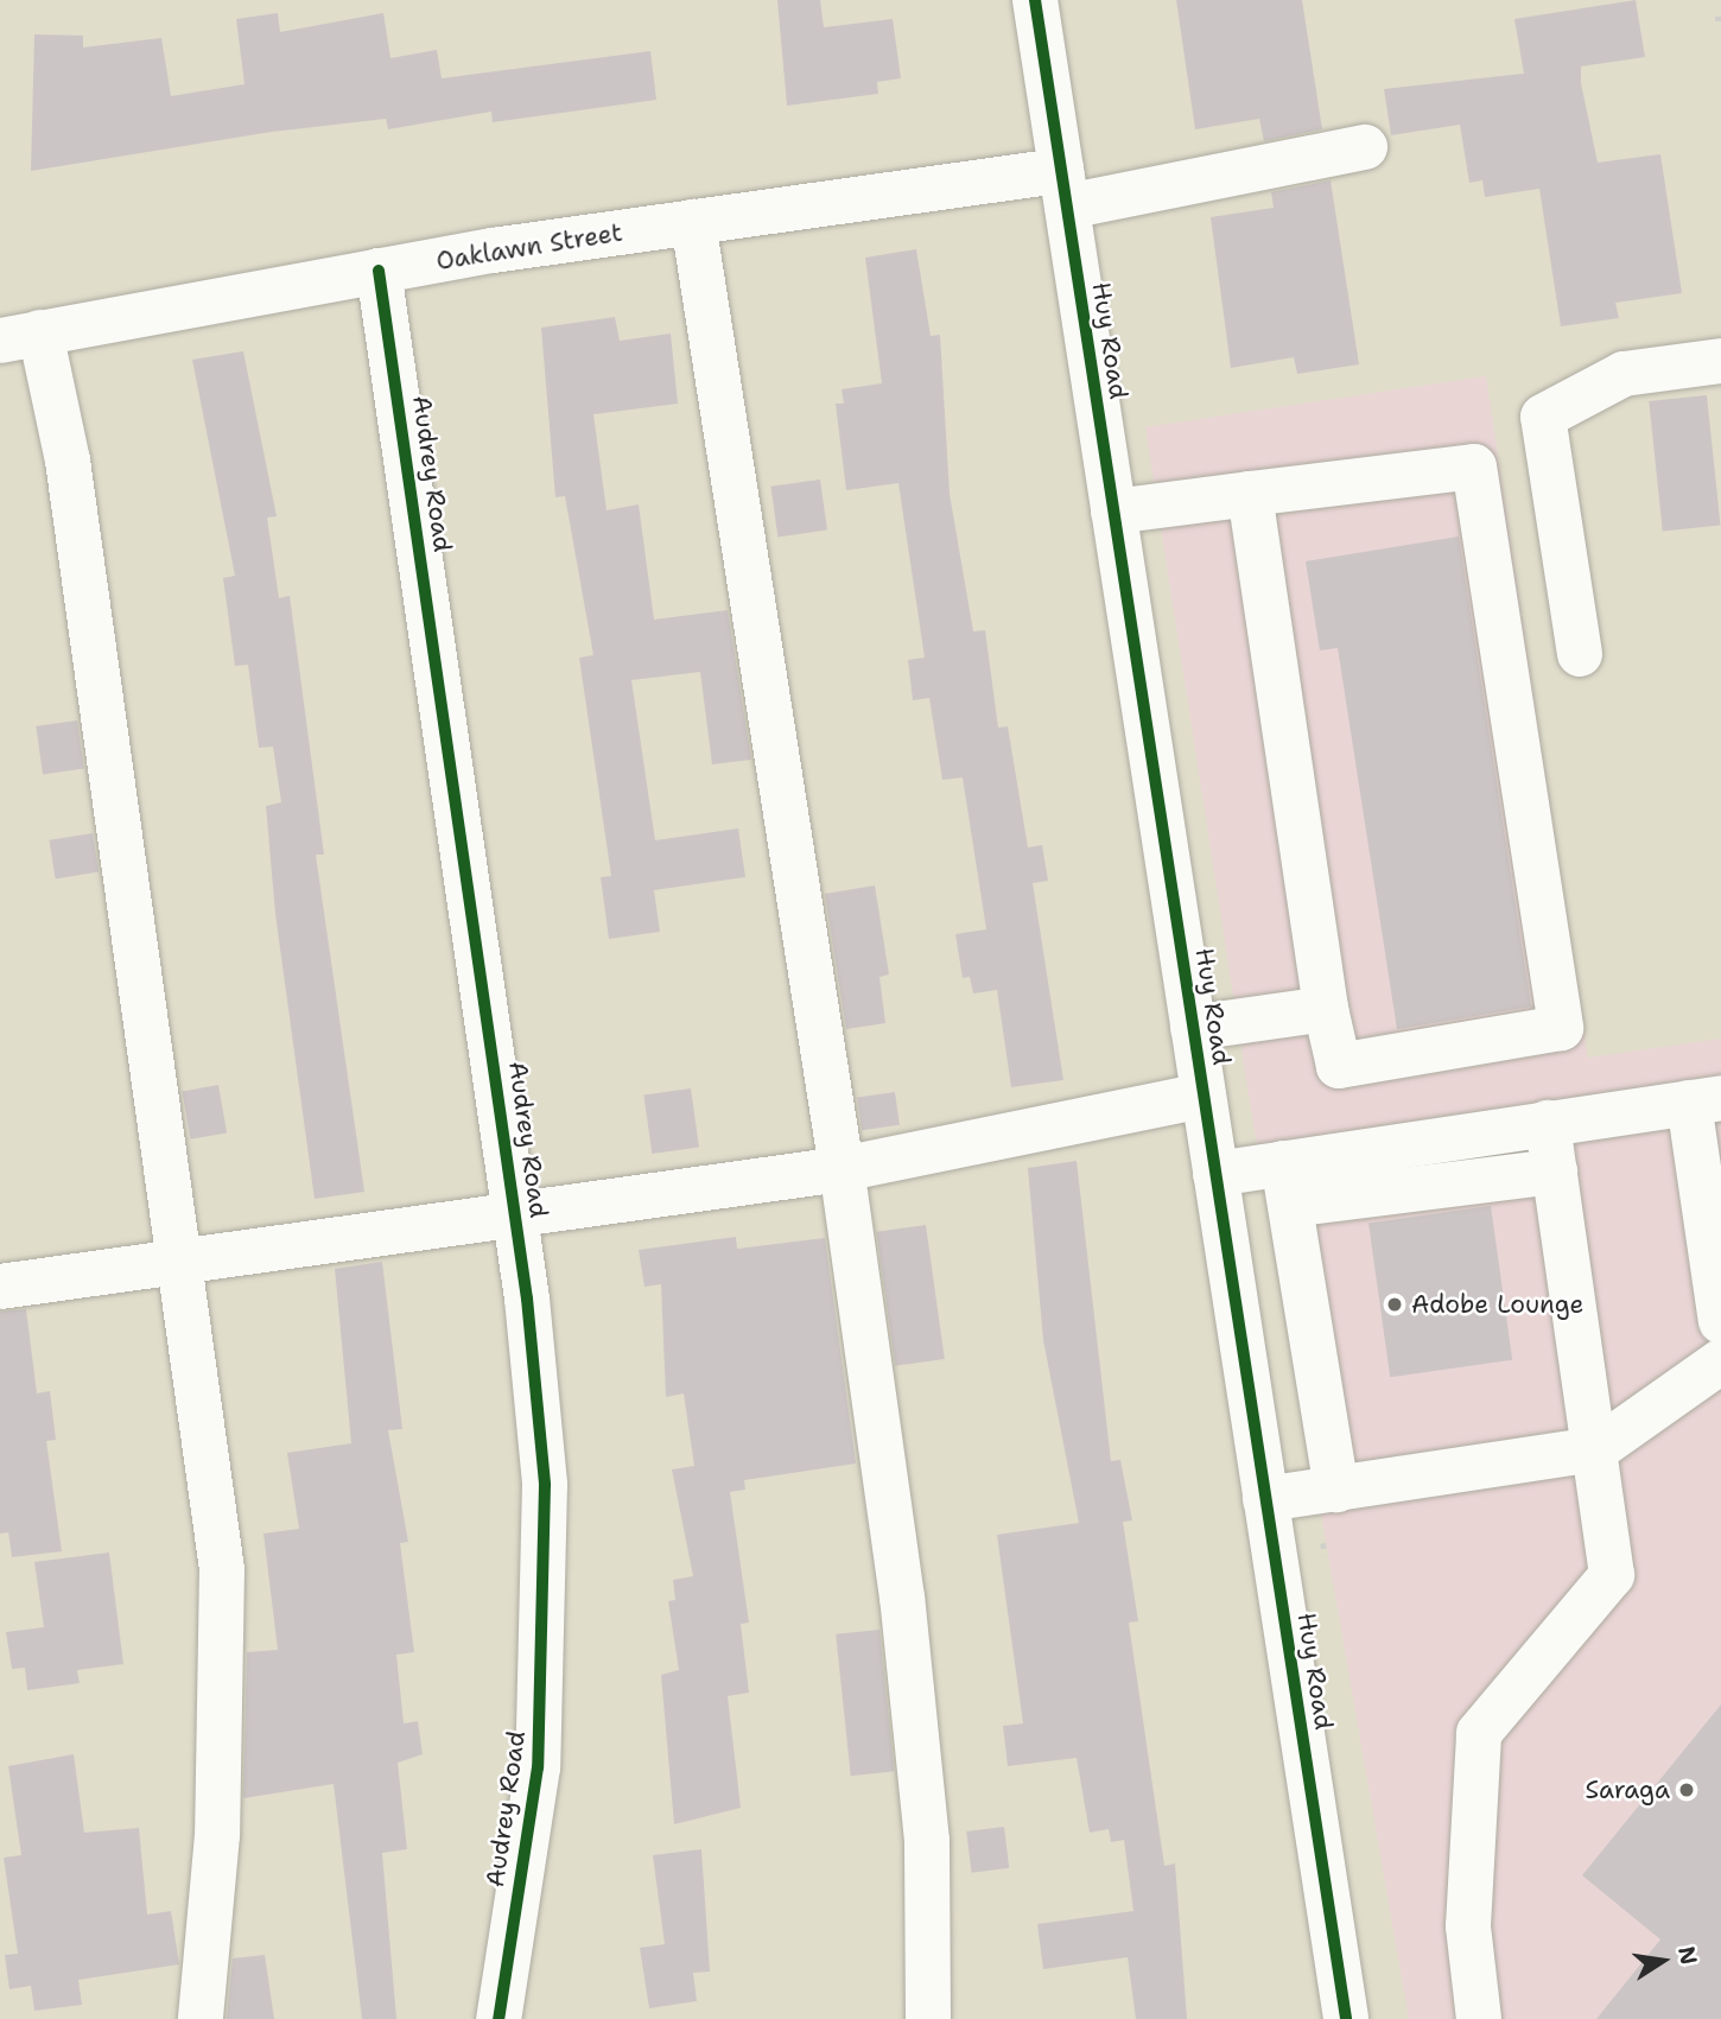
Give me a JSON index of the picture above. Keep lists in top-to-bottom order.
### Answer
{
  "streets": {
    "street": ["Oaklawn Street", "Huy Road", "Audrey Road"]
  },
  "crossings": [
    ["Oaklawn Street", "Huy Road"],
    ["Oaklawn Street", "Audrey Road"]
  ],
  "places": ["Adobe Lounge", "Saraga"],
  "north": "right"
}
